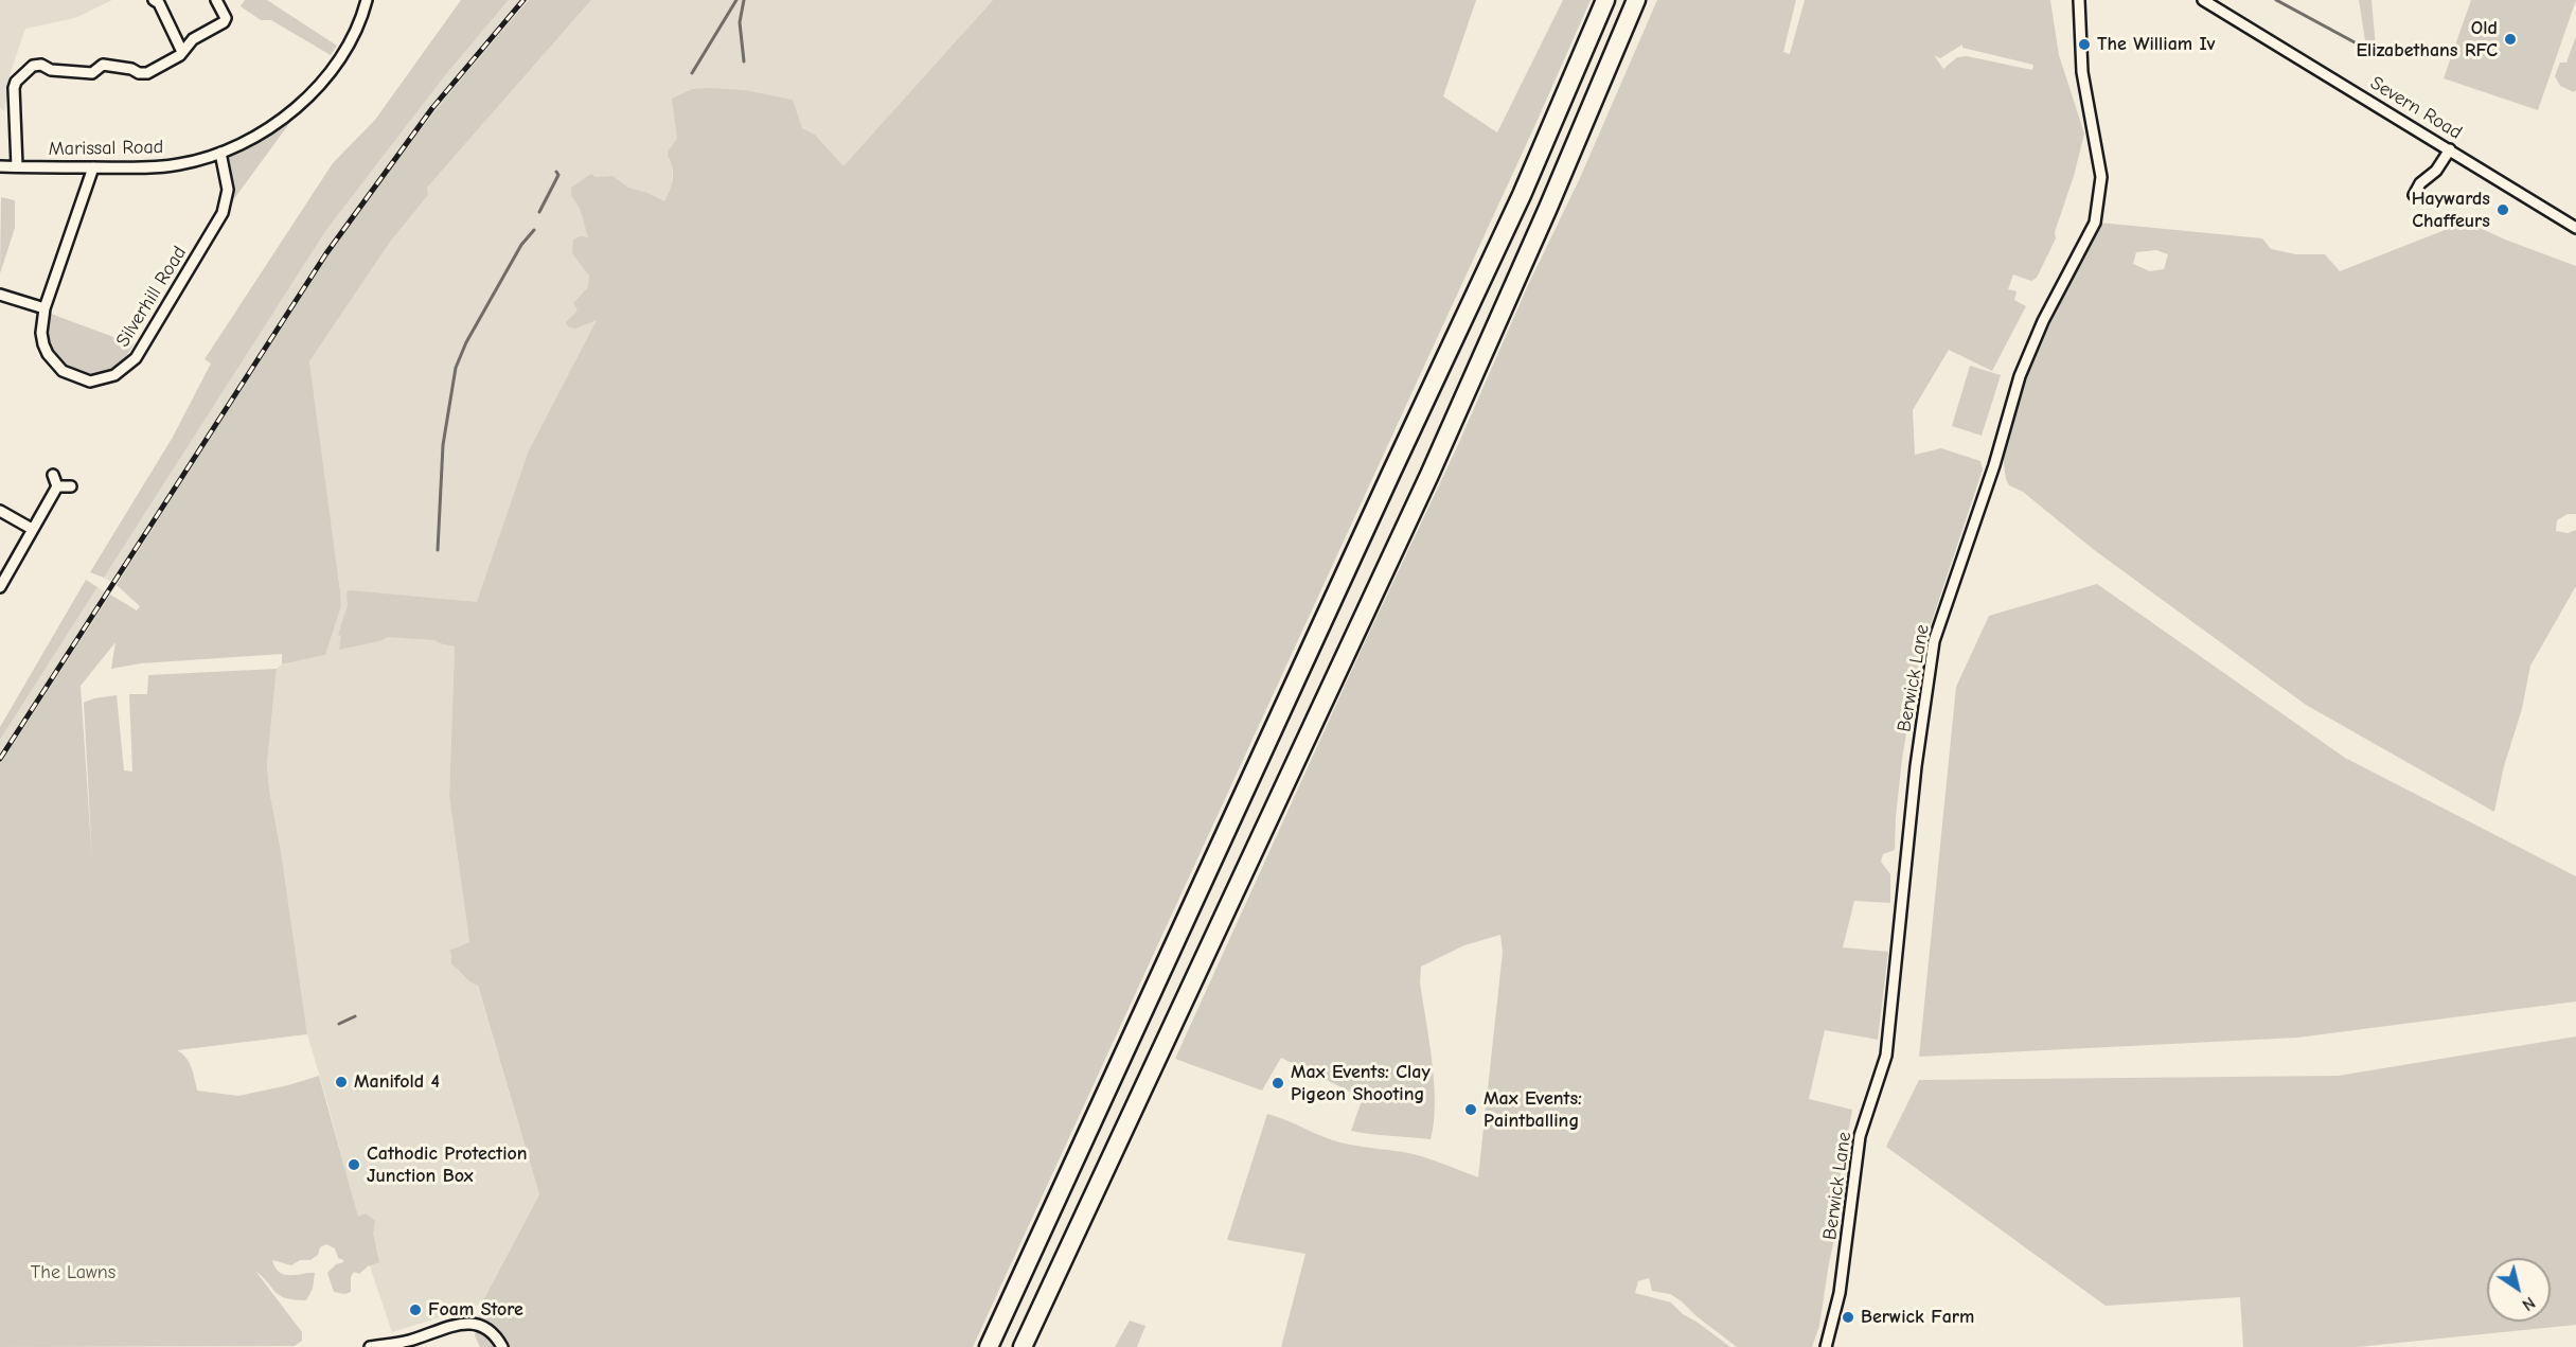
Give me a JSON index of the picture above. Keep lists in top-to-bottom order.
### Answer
{
  "streets": {
    "street": [
      "Severn Road",
      "Marissal Road",
      "Silverhill Road",
      "Berwick Lane"
    ]
  },
  "crossings": [
    ["Marissal Road", "Silverhill Road"]
  ],
  "parks": ["The Lawns"],
  "places": [
    "Old Elizabethans RFC",
    "The William Iv",
    "Haywards Chaffeurs",
    "Manifold 4",
    "Max Events: Clay Pigeon Shooting",
    "Max Events: Paintballing",
    "Cathodic Protection Junction Box",
    "Foam Store",
    "Berwick Farm"
  ],
  "north": "bottom right"
}
